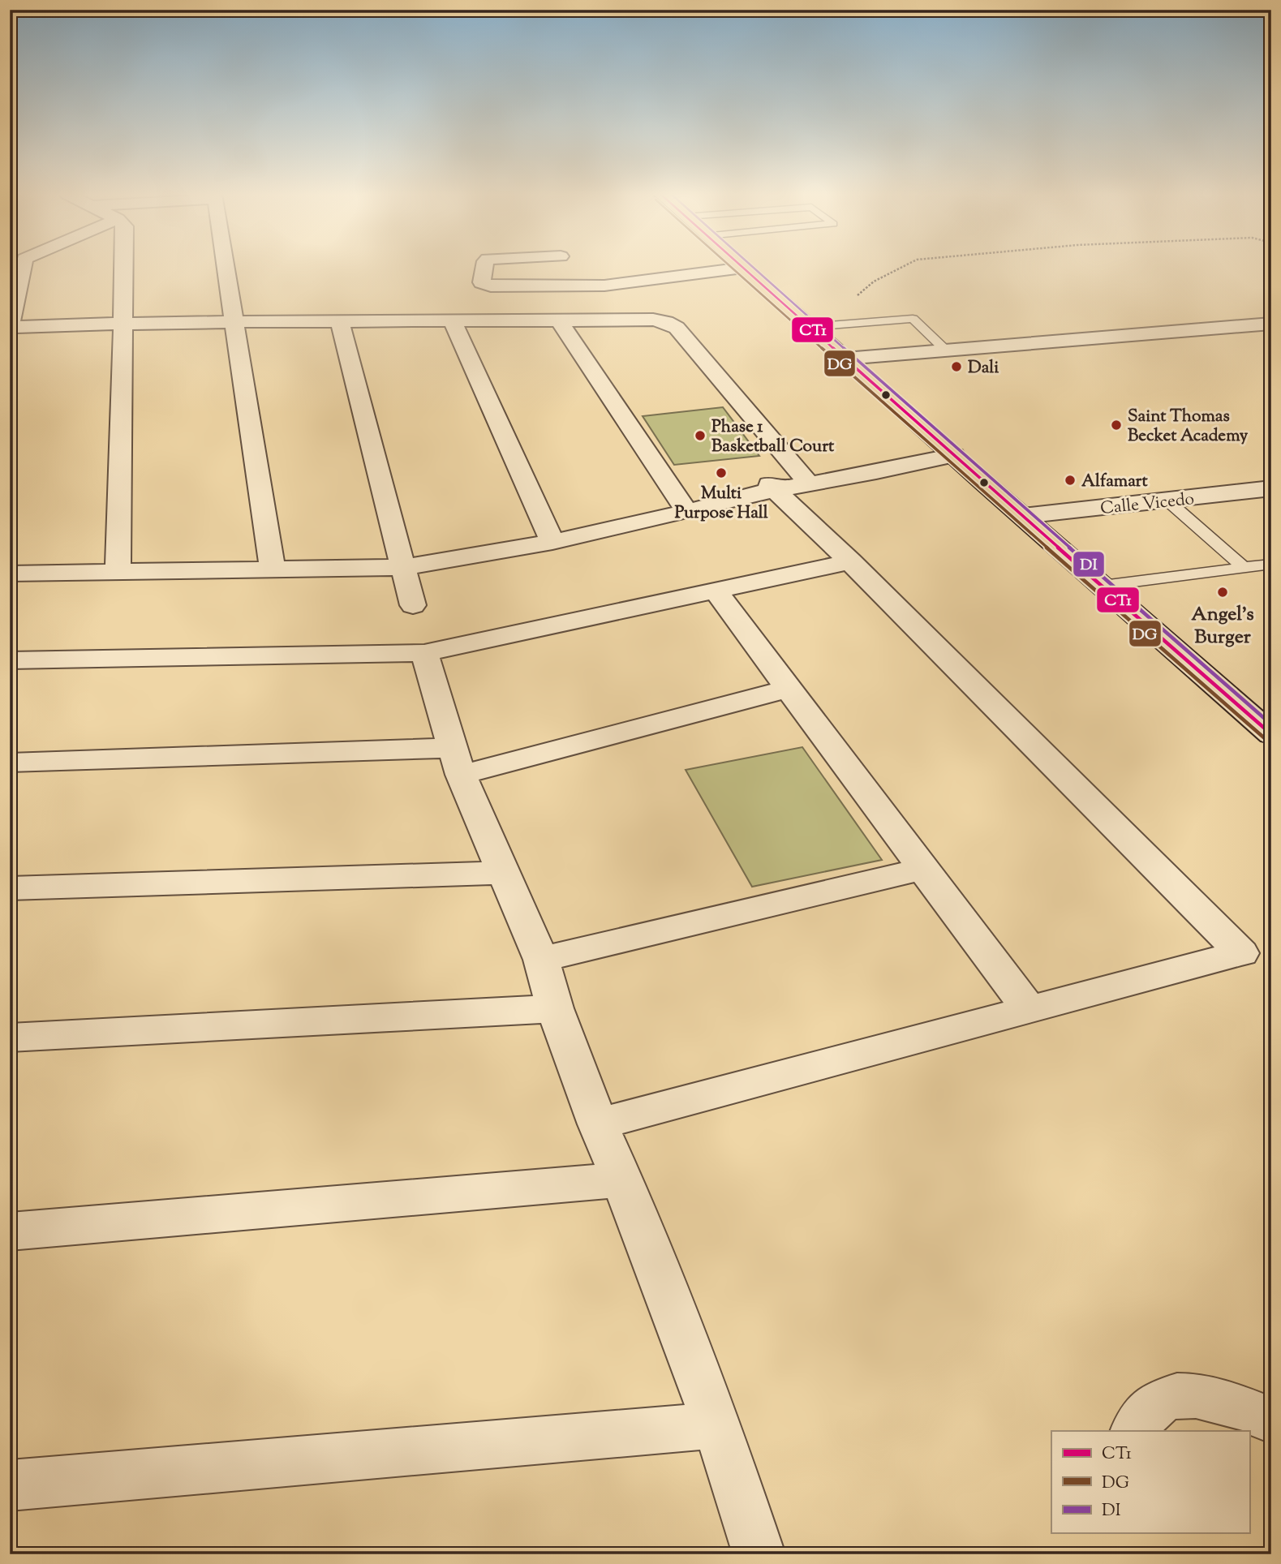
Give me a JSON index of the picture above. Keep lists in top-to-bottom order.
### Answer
{
  "streets": {
    "street": ["Calle Vicedo"]
  },
  "places": [
    "Dali",
    "Saint Thomas Becket Academy",
    "Phase 1 Basketball Court",
    "Multi Purpose Hall",
    "Alfamart",
    "Angel's Burger"
  ],
  "lines": ["transit line CT1", "transit line DG", "transit line DI"],
  "legend": ["CT1", "DG", "DI"]
}
